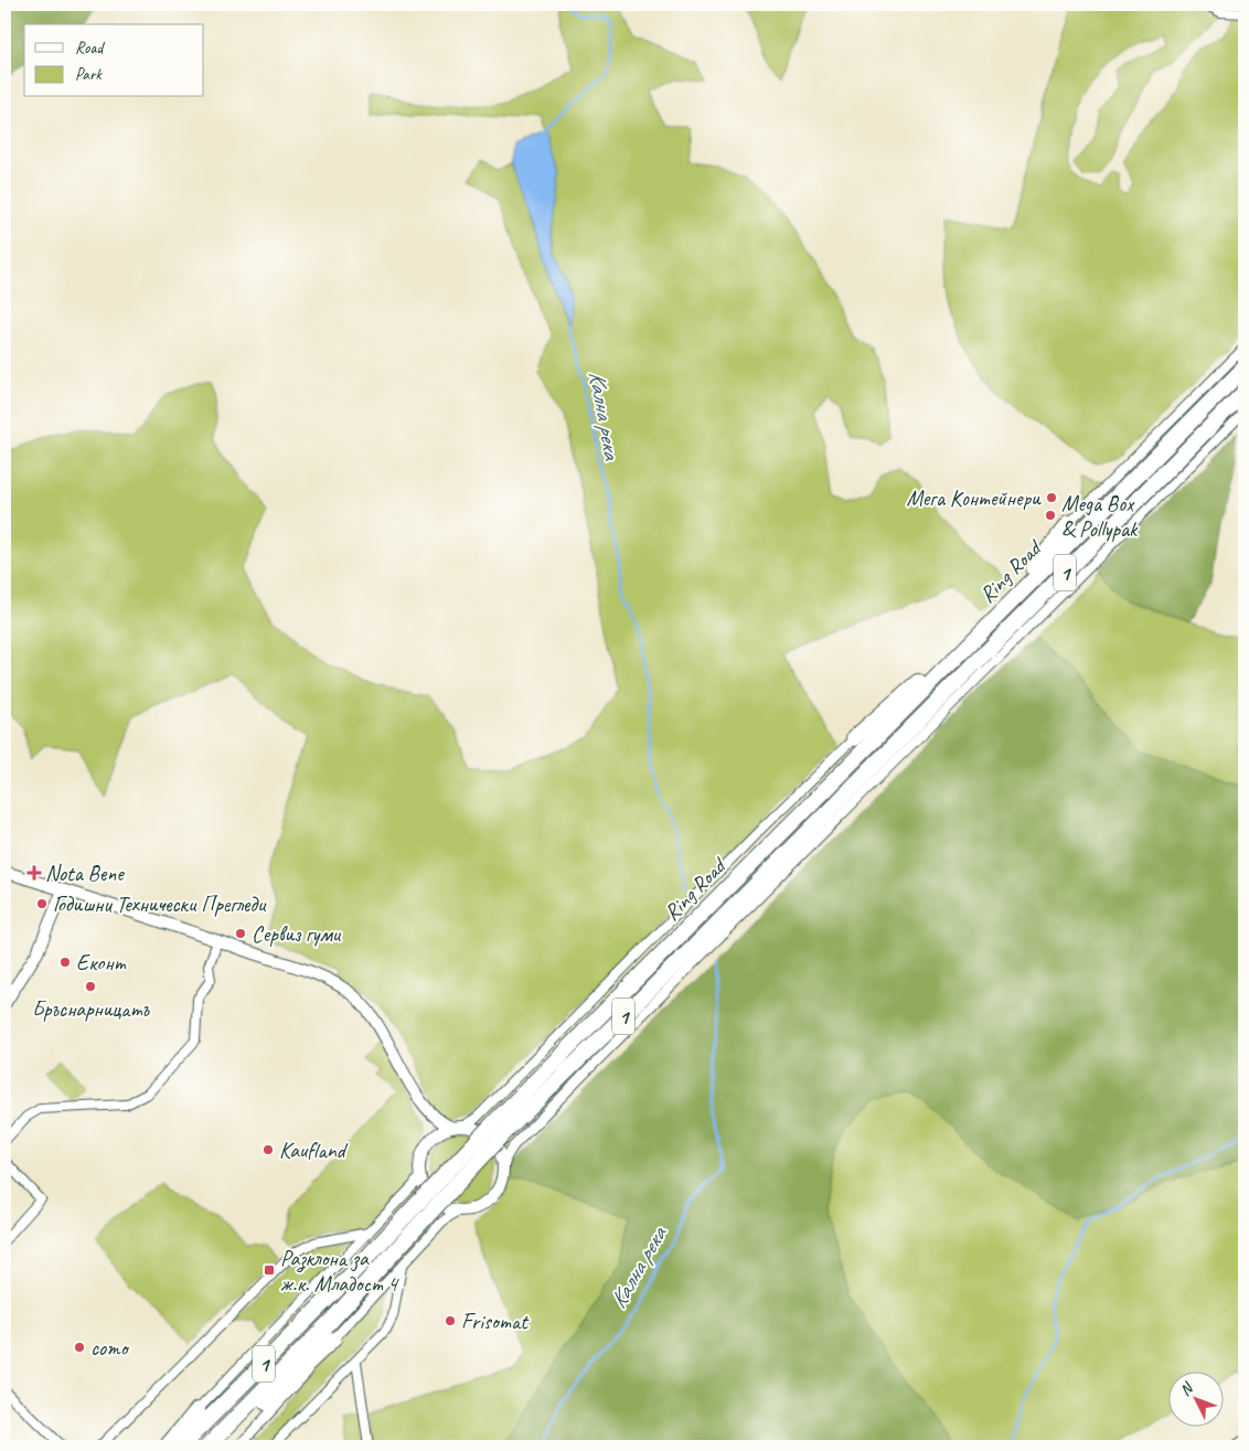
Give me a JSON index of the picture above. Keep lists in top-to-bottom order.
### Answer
{
  "streets": {
    "highway": ["Ring Road", "1"]
  },
  "water": ["Кална река"],
  "places": {
    "other": [
      "Мега Контейнери",
      "Mega Box & Pollypak",
      "Годишни Технически Прегледи",
      "Сервиз гуми",
      "Еконт",
      "Бръснарницатъ",
      "Kaufland",
      "Frisomat",
      "como"
    ],
    "health": ["Nota Bene"],
    "transit": ["Разклона за ж.к. Младост 4"]
  },
  "legend": ["Road", "Park"],
  "north": "top left"
}
